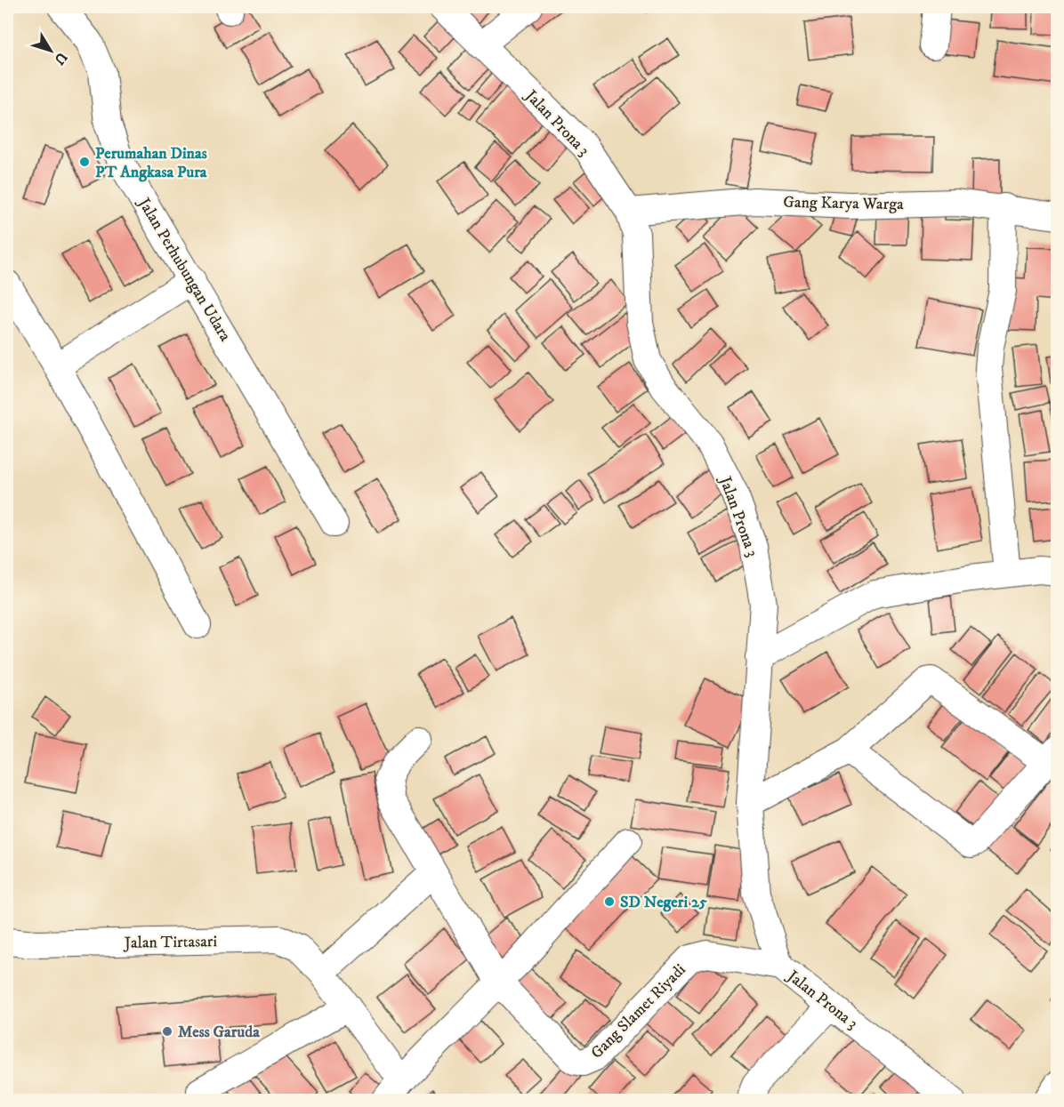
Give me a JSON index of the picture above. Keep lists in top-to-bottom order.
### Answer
{
  "streets": {
    "street": [
      "Jalan Prona 3",
      "Gang Karya Warga",
      "Jalan Perhubungan Udara",
      "Jalan Tirtasari",
      "Gang Slamet Riyadi"
    ]
  },
  "crossings": [
    ["Jalan Prona 3", "Gang Karya Warga"],
    ["Jalan Prona 3", "Gang Slamet Riyadi"]
  ],
  "places": ["Perumahan Dinas PT Angkasa Pura", "SD Negeri 25", "Mess Garuda"],
  "north": "bottom right"
}
